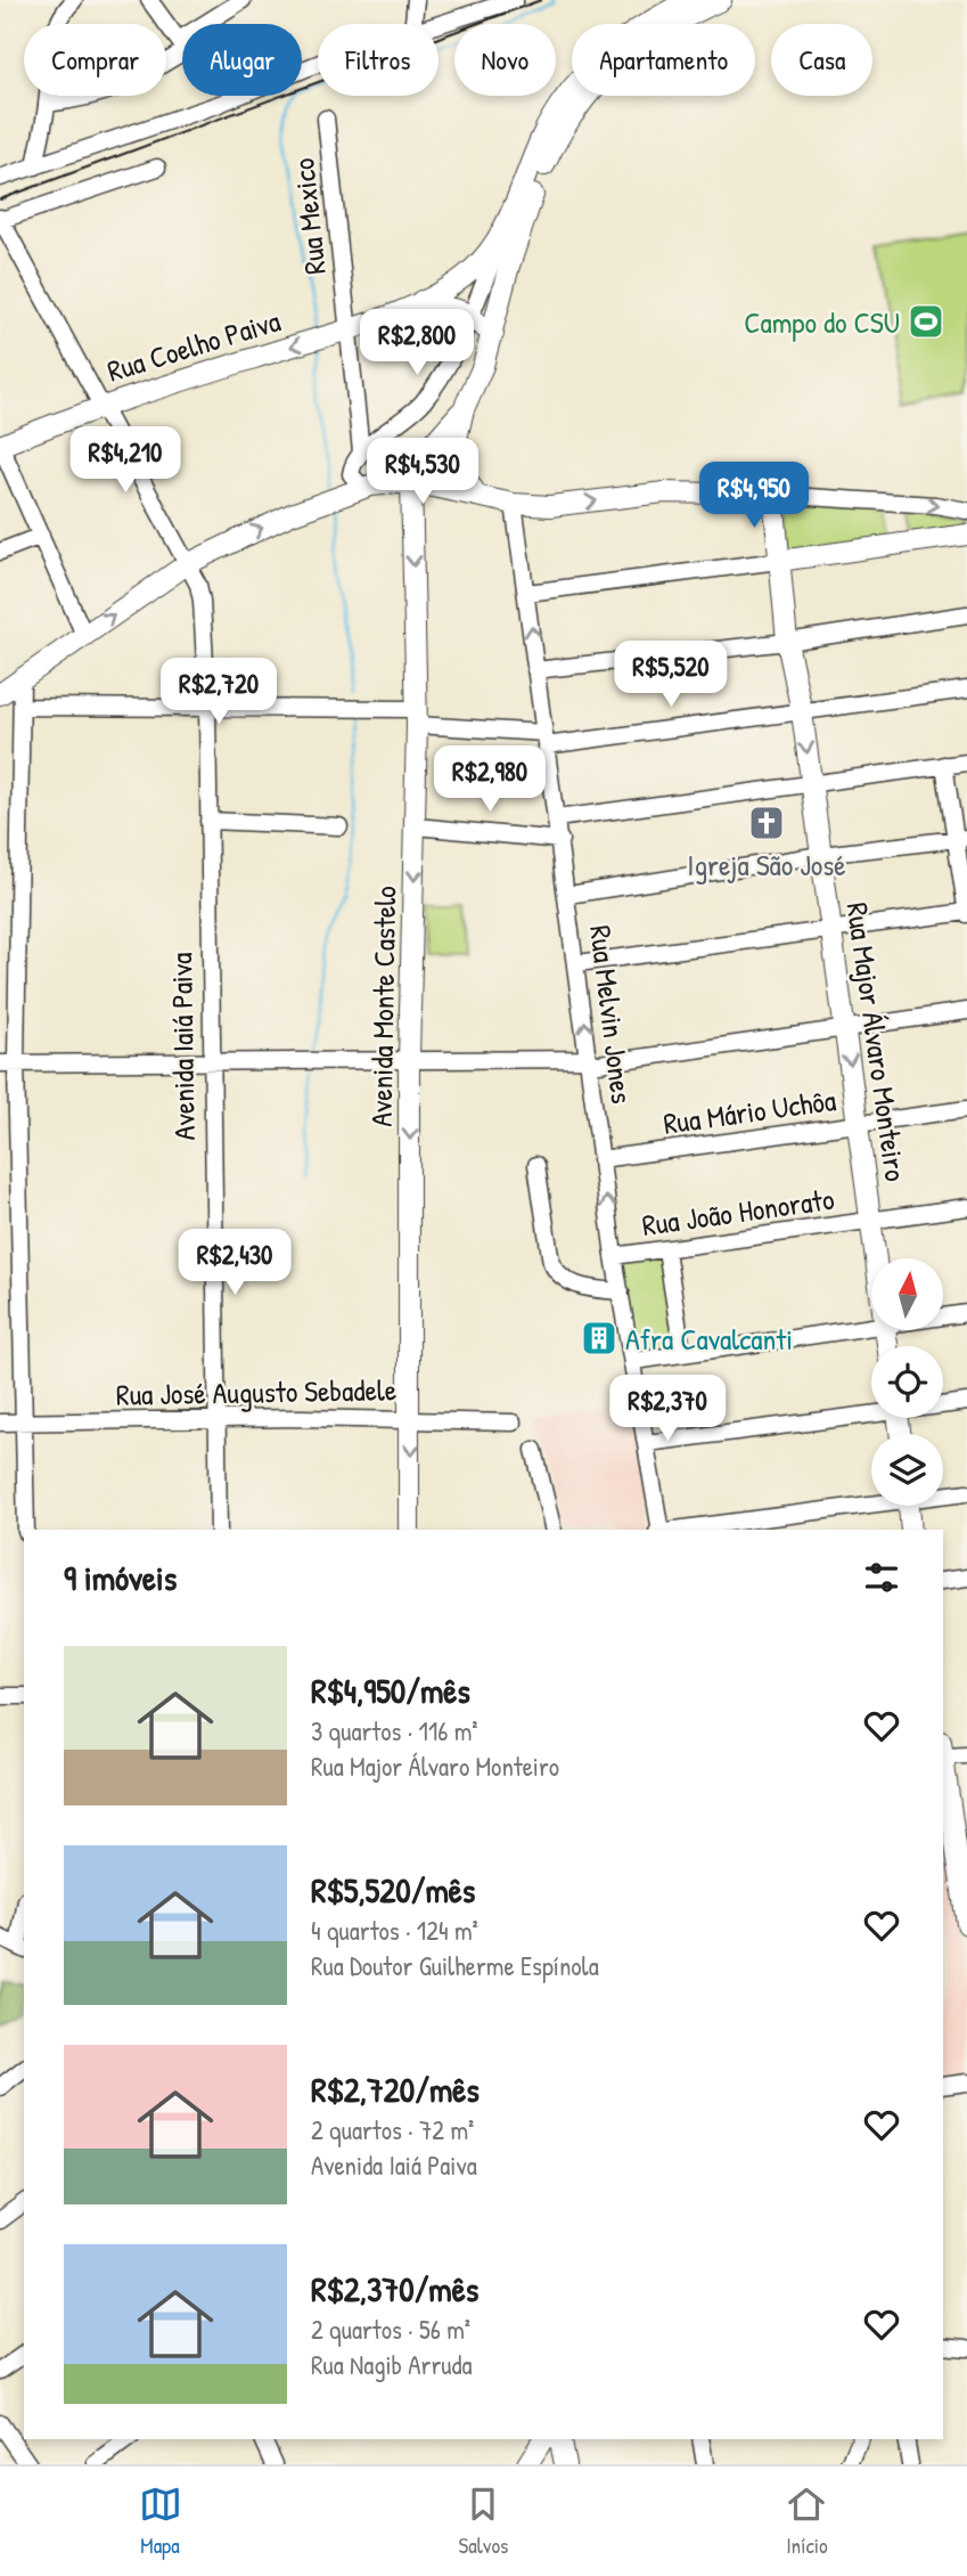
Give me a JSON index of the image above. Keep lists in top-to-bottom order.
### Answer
{
  "streets": {
    "main road": ["Rua Coelho Paiva", "Avenida Monte Castelo", "Rua Major Álvaro Monteiro"],
    "street": [
      "Rua Mexico",
      "Rua Melvin Jones",
      "Avenida Iaiá Paiva",
      "Rua Mário Uchôa",
      "Rua João Honorato",
      "Rua José Augusto Sebadele"
    ]
  },
  "crossings": [
    ["Rua Mexico", "Rua Coelho Paiva"],
    ["Rua Coelho Paiva", "Avenida Iaiá Paiva"],
    ["Avenida Monte Castelo", "Rua José Augusto Sebadele"],
    ["Rua Melvin Jones", "Rua Mário Uchôa"],
    ["Rua Melvin Jones", "Rua João Honorato"],
    ["Rua Major Álvaro Monteiro", "Rua Mário Uchôa"],
    ["Rua Major Álvaro Monteiro", "Rua João Honorato"],
    ["Avenida Iaiá Paiva", "Rua José Augusto Sebadele"]
  ],
  "one_way": ["Avenida Monte Castelo"],
  "places": {
    "sports": ["Campo do CSU"],
    "church": ["Igreja São José"],
    "building": ["Afra Cavalcanti"]
  },
  "north": "top",
  "page": {
    "chip": [
      "Comprar",
      "Alugar",
      "Filtros",
      "Novo",
      "Apartamento",
      "Casa"
    ],
    "price": [
      "R$2,800",
      "R$4,210",
      "R$4,530",
      "R$4,950",
      "R$5,520",
      "R$2,720",
      "R$2,980",
      "R$2,430",
      "R$2,370"
    ],
    "heading": "9 imóveis",
    "list": [
      {
        "name": "R$4,950/mês",
        "note": "3 quartos · 116 m² · Rua Major Álvaro Monteiro"
      },
      {
        "name": "R$5,520/mês",
        "note": "4 quartos · 124 m² · Rua Doutor Guilherme Espínola"
      },
      {
        "name": "R$2,720/mês",
        "note": "2 quartos · 72 m² · Avenida Iaiá Paiva"
      },
      {
        "name": "R$2,370/mês",
        "note": "2 quartos · 56 m² · Rua Nagib Arruda"
      }
    ],
    "tabs": ["Mapa", "Salvos", "Início"]
  }
}
